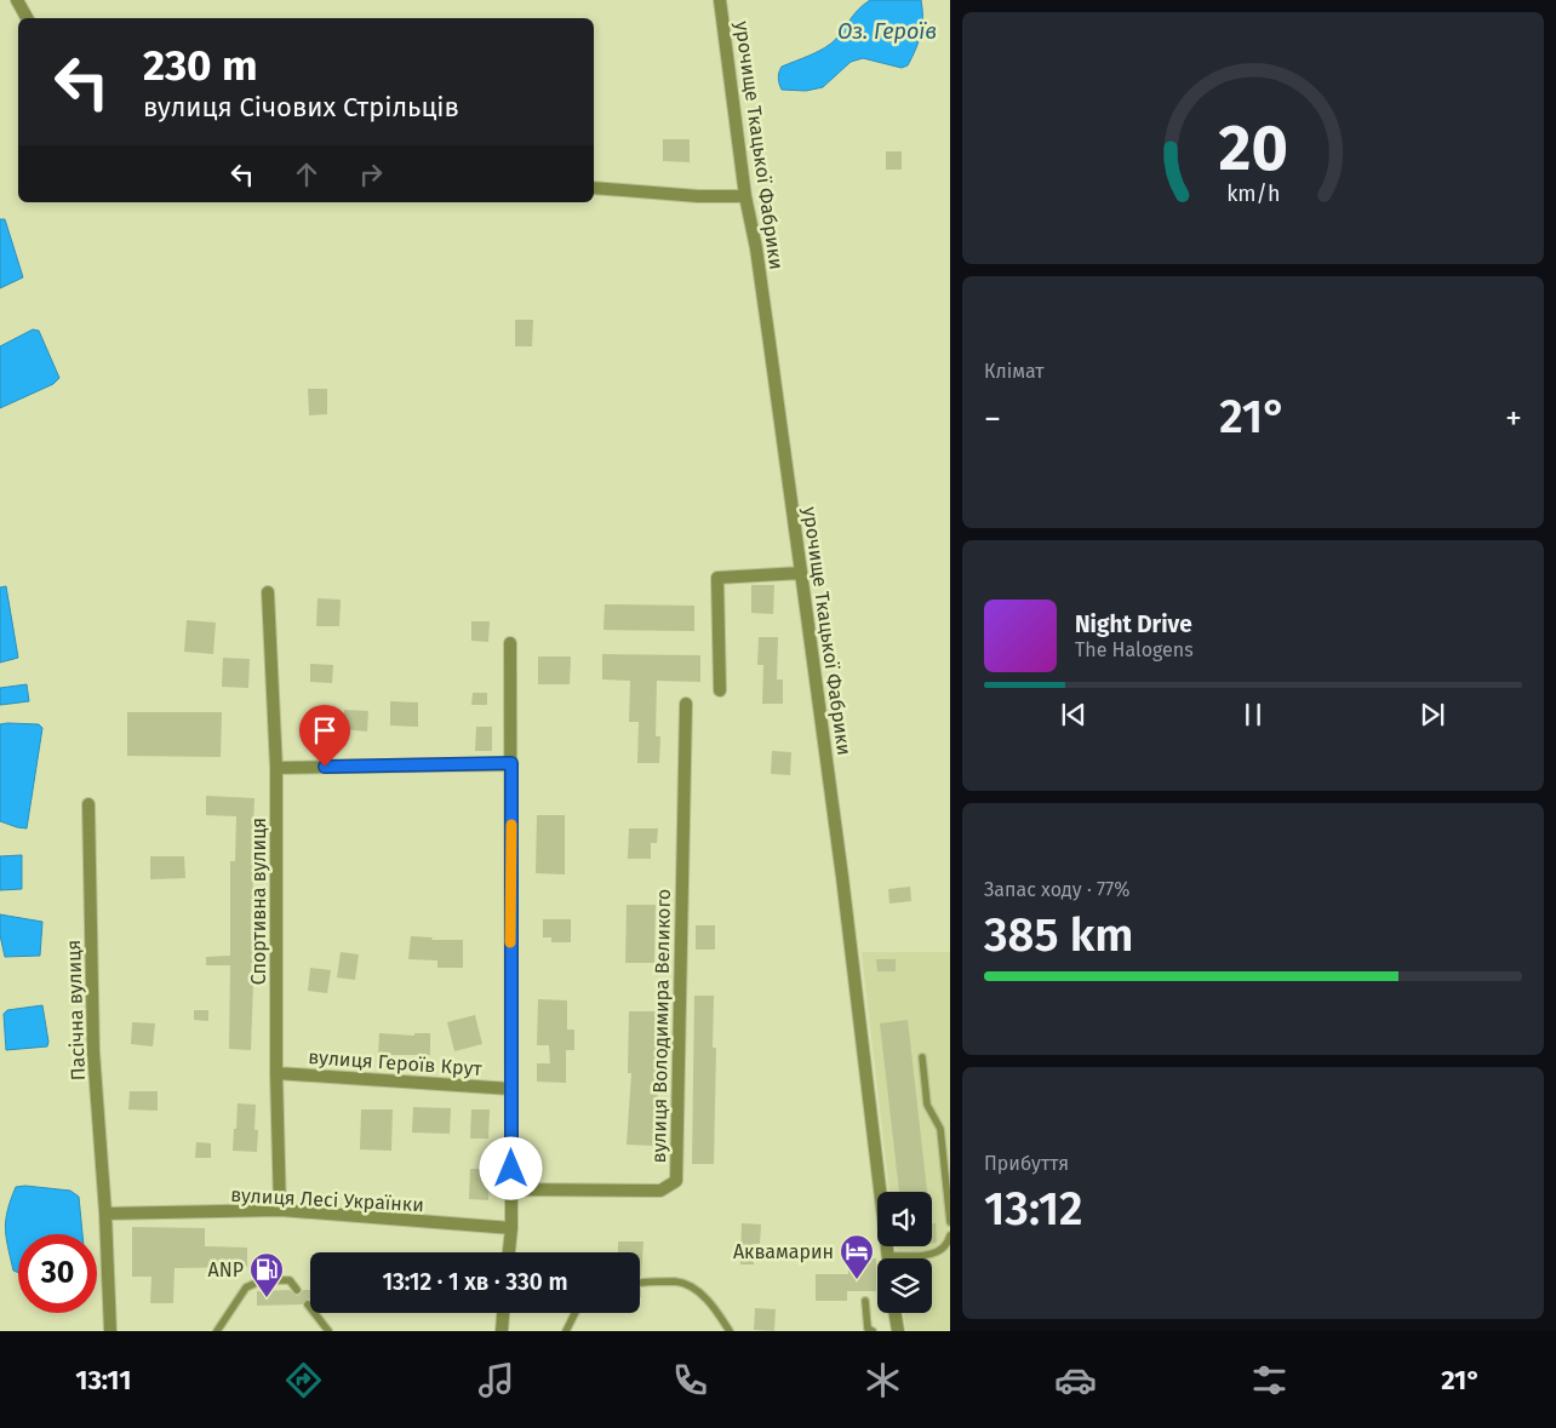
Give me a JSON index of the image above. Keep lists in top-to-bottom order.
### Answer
{
  "streets": {
    "street": [
      "урочище Ткацької Фабрики",
      "Спортивна вулиця",
      "Пасічна вулиця",
      "вулиця Володимира Великого",
      "вулиця Героїв Крут",
      "вулиця Лесі Українки"
    ]
  },
  "crossings": [
    ["Спортивна вулиця", "вулиця Героїв Крут"],
    ["Спортивна вулиця", "вулиця Лесі Українки"],
    ["Пасічна вулиця", "вулиця Лесі Українки"]
  ],
  "water": ["Оз. Героїв"],
  "places": {
    "hotel": ["Аквамарин"],
    "fuel station": ["ANP"]
  },
  "page": {
    "turn": ["230 m", "вулиця Січових Стрільців"],
    "tile": [
      "Клімат",
      ["Запас ходу · 77%", "385 km"],
      ["Прибуття", "13:12"]
    ],
    "heat": ["−", "21°", "+"],
    "song": ["Night Drive", "The Halogens"],
    "limit": "30",
    "trip": "13:12 · 1 хв · 330 m",
    "tabs": ["13:11", "21°"],
    "gauge": ["20", "km/h"]
  }
}
